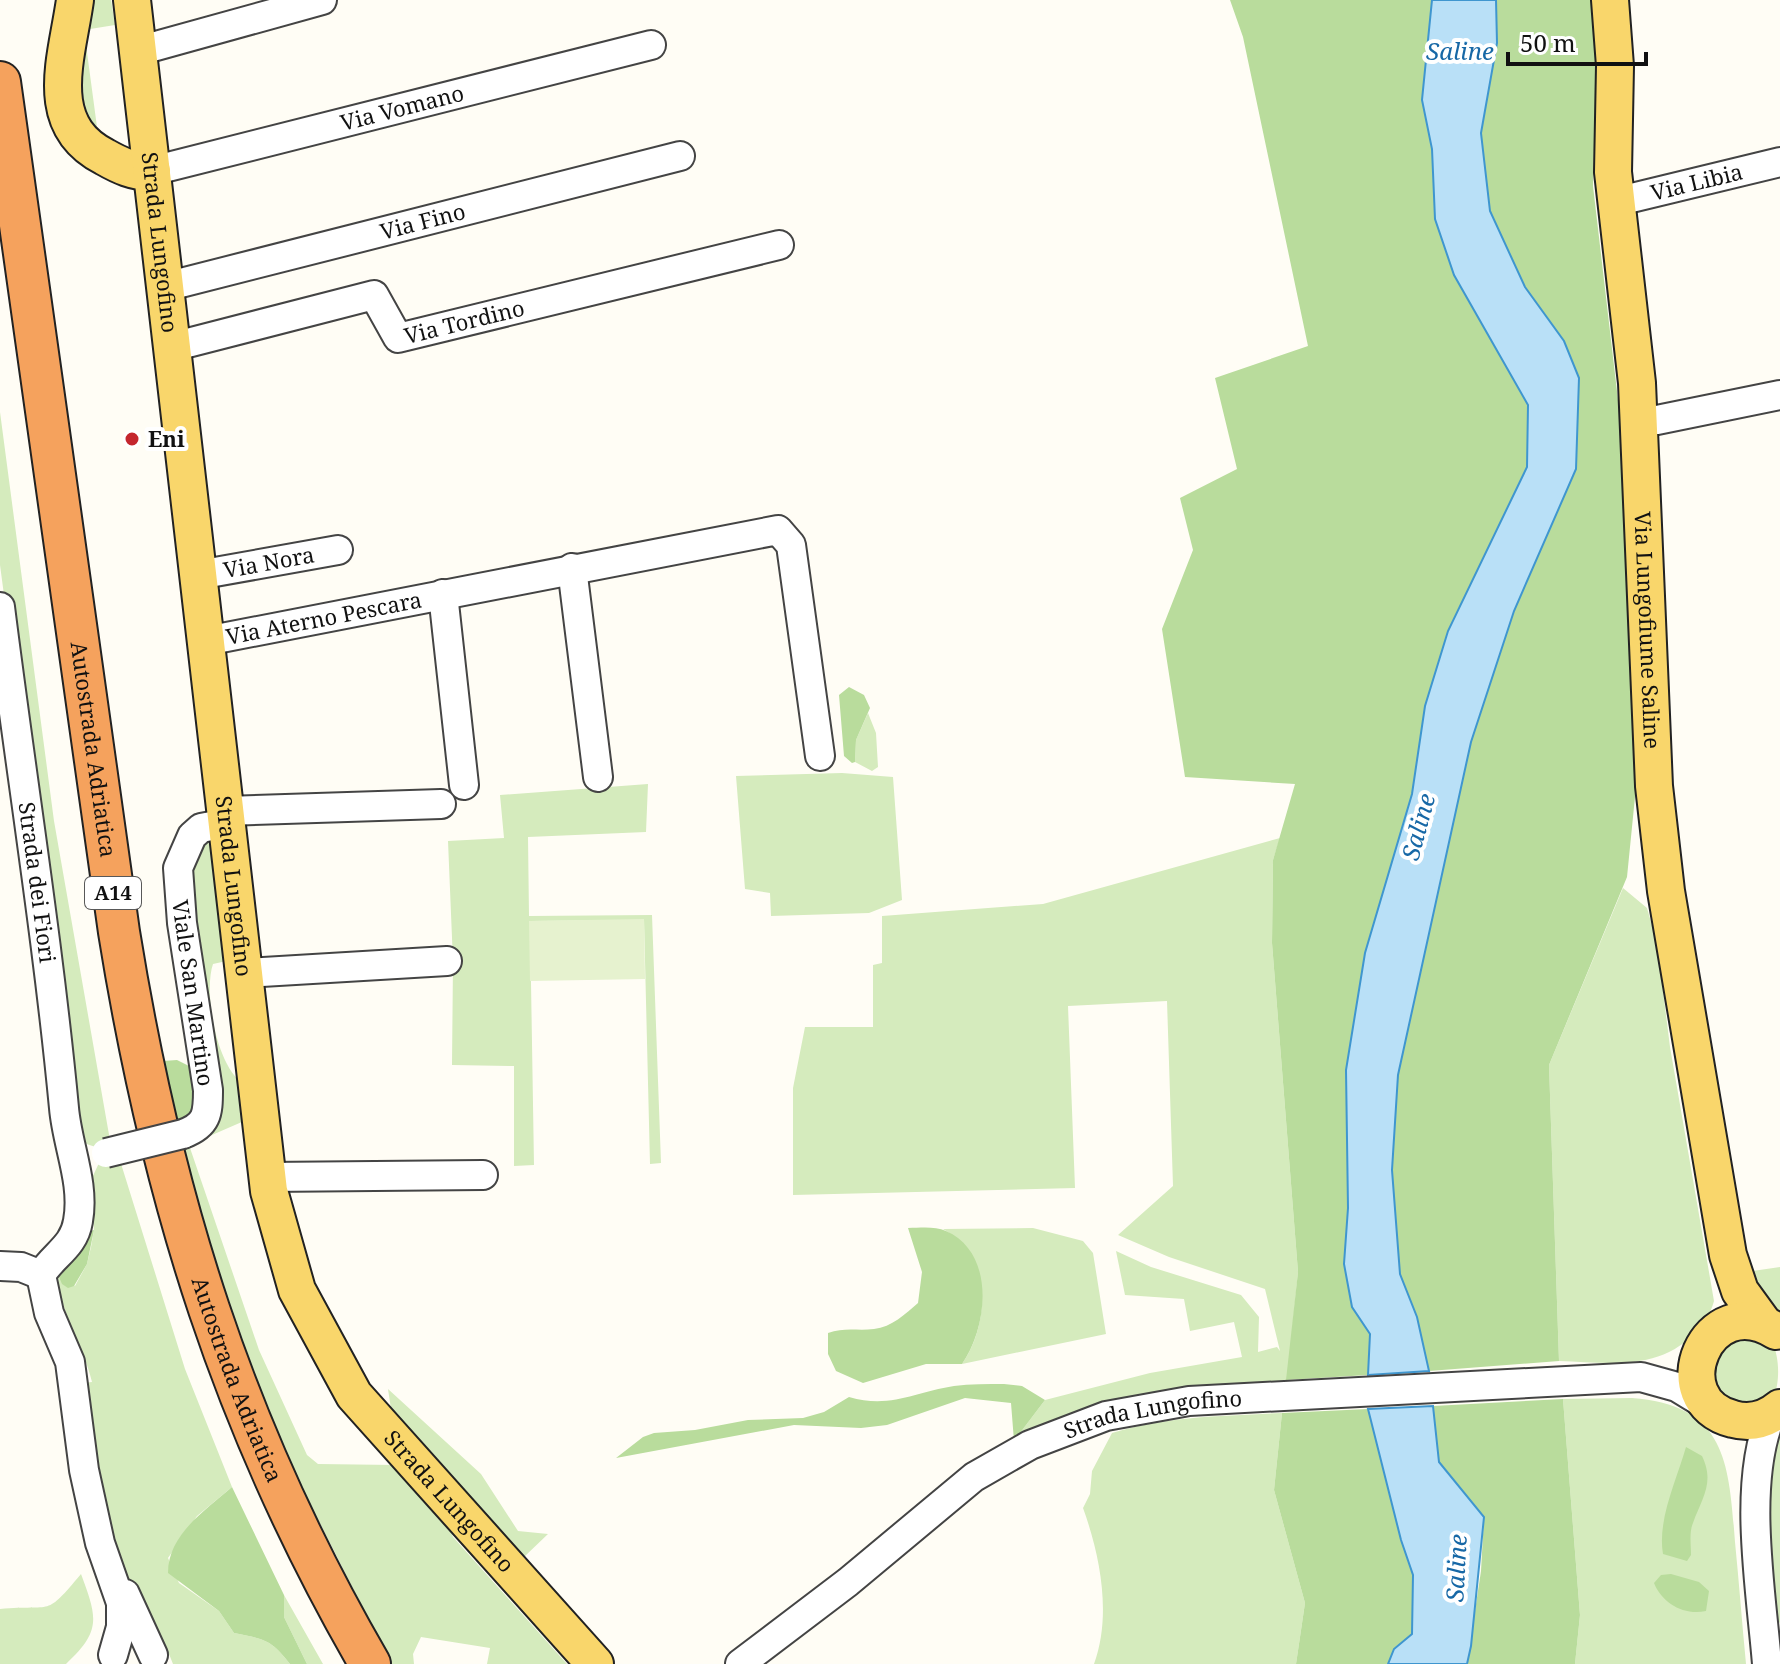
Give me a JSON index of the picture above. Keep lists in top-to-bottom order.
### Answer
{
  "streets": {
    "highway": ["Autostrada Adriatica", "A14"],
    "main road": ["Strada Lungofino", "Via Lungofiume Saline"],
    "street": [
      "Via Vomano",
      "Via Libia",
      "Via Fino",
      "Via Tordino",
      "Via Nora",
      "Via Aterno Pescara",
      "Strada dei Fiori",
      "Viale San Martino"
    ]
  },
  "crossings": [
    ["Via Vomano", "Strada Lungofino"],
    ["Via Libia", "Via Lungofiume Saline"],
    ["Via Fino", "Strada Lungofino"],
    ["Strada Lungofino", "Via Tordino"],
    ["Strada Lungofino", "Via Nora"],
    ["Strada Lungofino", "Via Aterno Pescara"],
    ["Strada Lungofino", "Via Lungofiume Saline"],
    ["Strada Lungofino", "Viale San Martino"],
    ["Strada dei Fiori", "Viale San Martino"]
  ],
  "water": ["Saline"],
  "places": ["Eni"],
  "scale_bar": "50 m"
}
